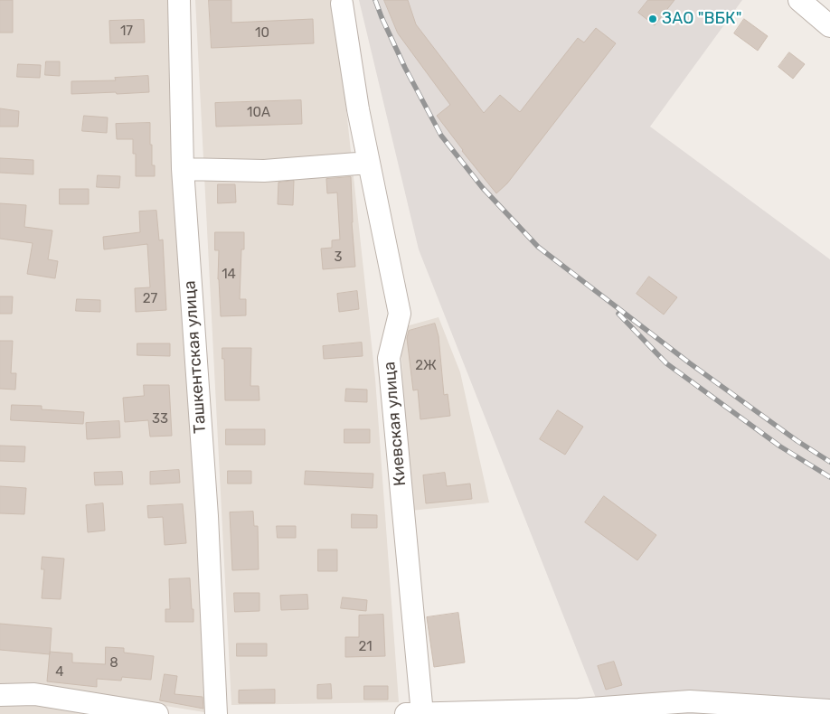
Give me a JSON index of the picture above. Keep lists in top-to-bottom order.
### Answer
{
  "streets": {
    "street": ["Ташкентская улица", "Киевская улица"]
  },
  "places": ["ЗАО \"ВБК\""],
  "house_numbers": [
    "17",
    "10",
    "10А",
    "3",
    "14",
    "27",
    "2Ж",
    "33",
    "21",
    "8",
    "4"
  ]
}
